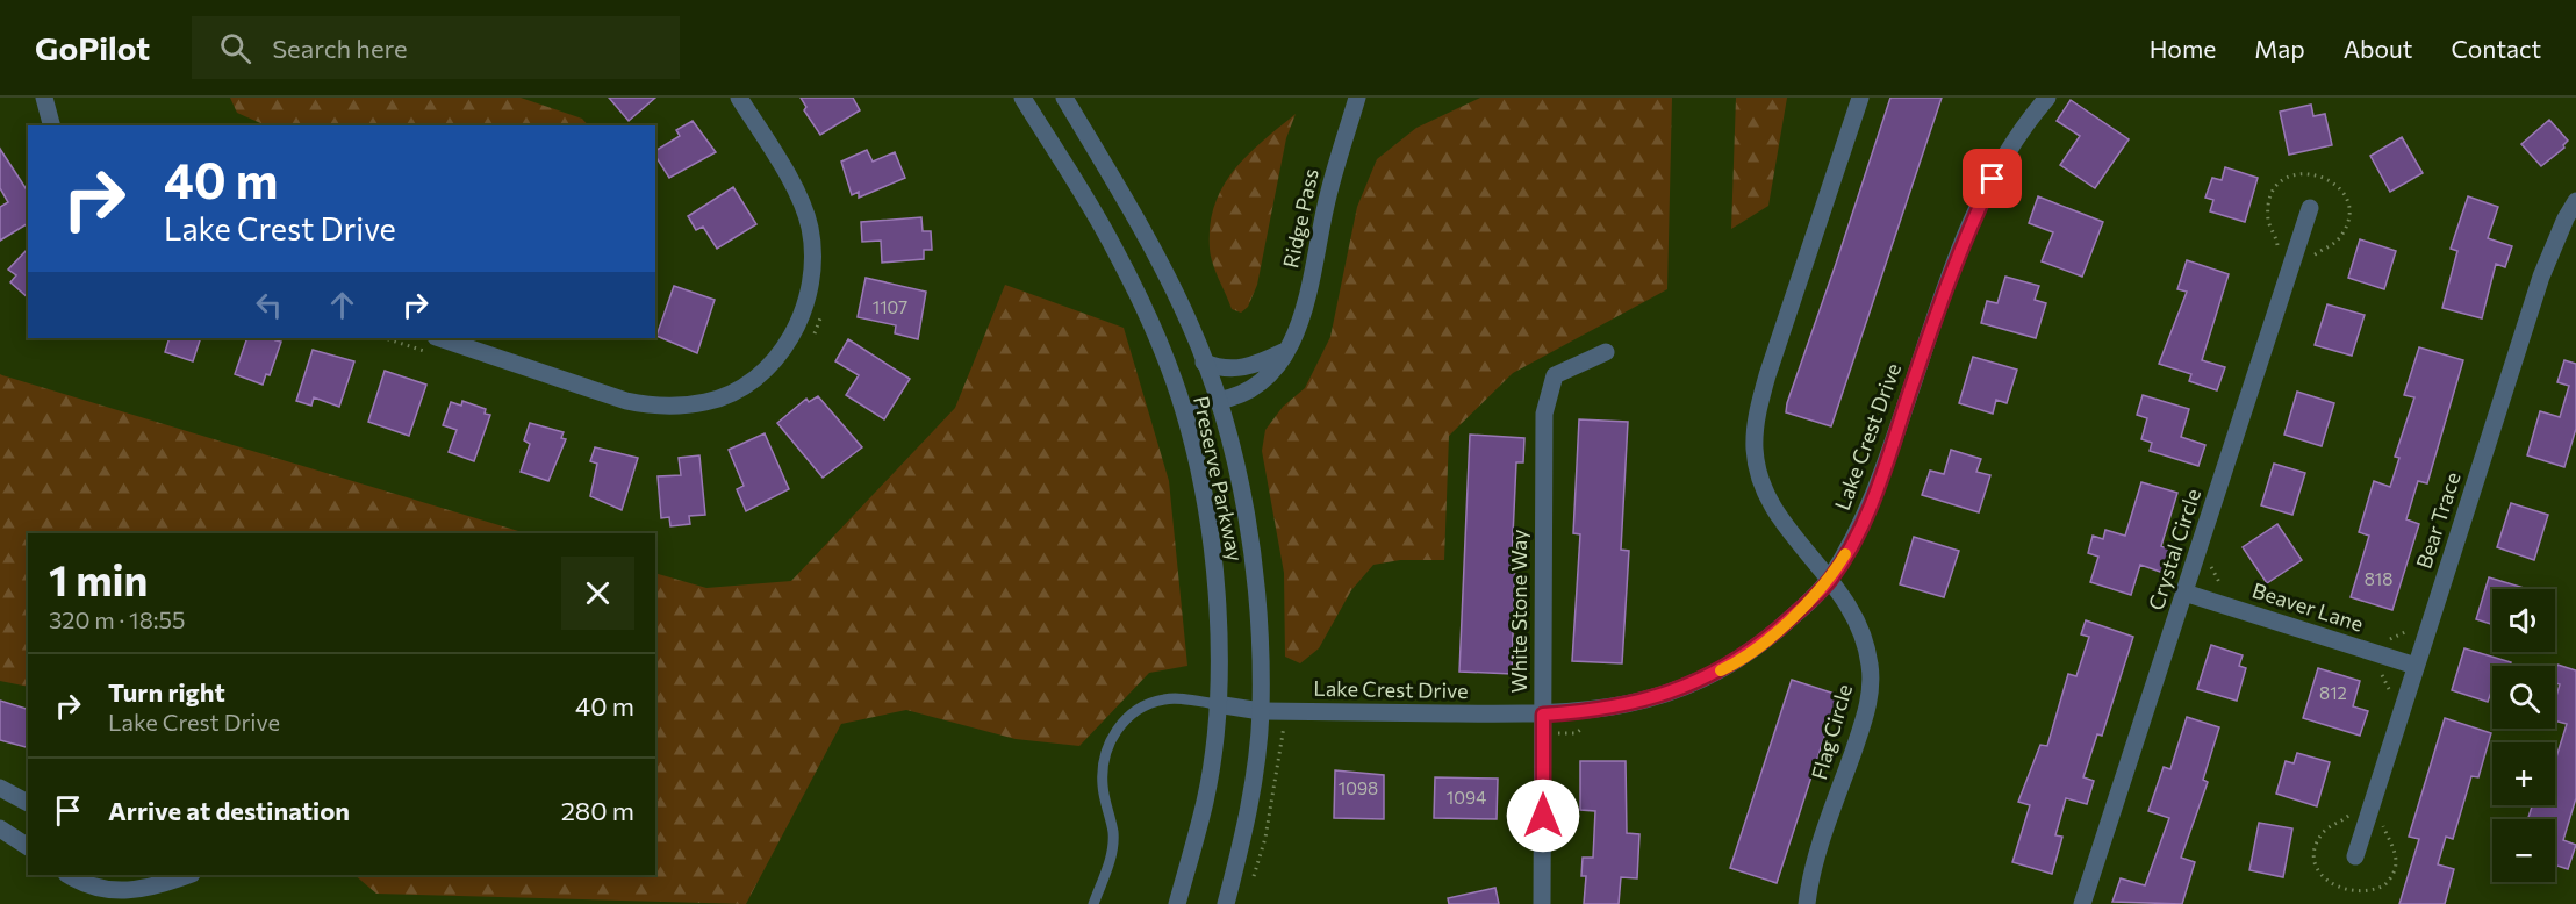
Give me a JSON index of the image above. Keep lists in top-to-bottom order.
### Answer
{
  "streets": {
    "street": [
      "Ridge Pass",
      "Lake Crest Drive",
      "Preserve Parkway",
      "Bear Trace",
      "Crystal Circle",
      "Beaver Lane",
      "White Stone Way",
      "Flag Circle"
    ]
  },
  "crossings": [
    ["Ridge Pass", "Preserve Parkway"],
    ["Lake Crest Drive", "Preserve Parkway"],
    ["Lake Crest Drive", "White Stone Way"],
    ["Lake Crest Drive", "Flag Circle"],
    ["Bear Trace", "Beaver Lane"],
    ["Crystal Circle", "Beaver Lane"]
  ],
  "house_numbers": [
    "1107",
    "818",
    "812",
    "1098",
    "1094"
  ],
  "page": {
    "header": "GoPilot",
    "search": "Search here",
    "nav": [
      "Home",
      "Map",
      "About",
      "Contact"
    ],
    "turn": ["40 m", "Lake Crest Drive"],
    "heading": ["1 min", "320 m · 18:55"],
    "map_buttons": ["+", "−"],
    "list": [
      {
        "name": "Turn right",
        "note": "Lake Crest Drive",
        "value": "40 m"
      },
      {
        "name": "Arrive at destination",
        "value": "280 m"
      }
    ]
  }
}
